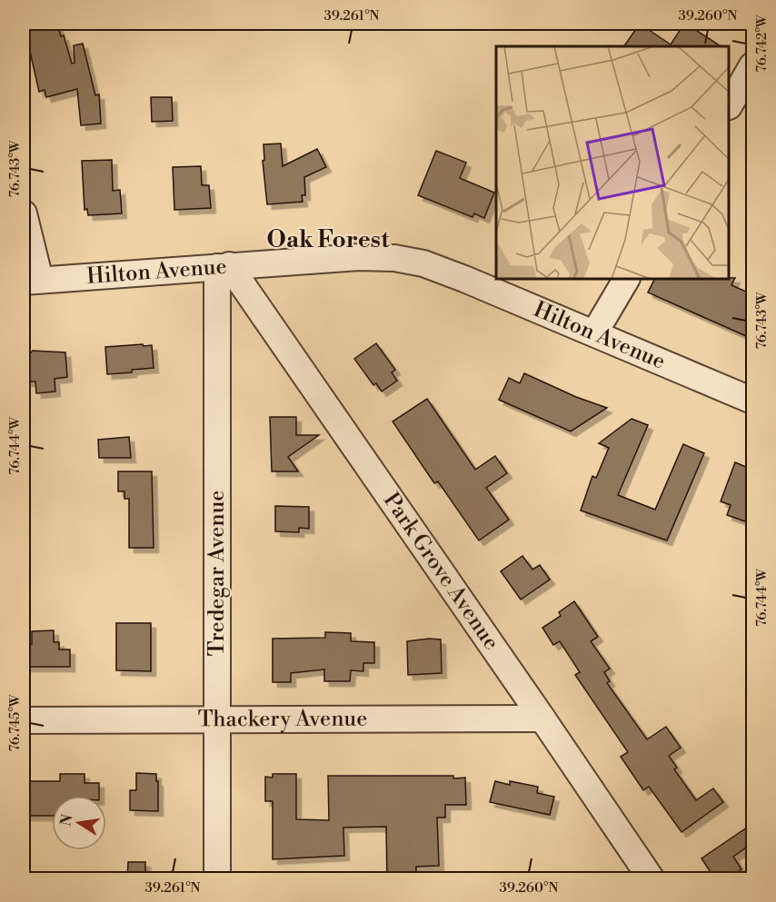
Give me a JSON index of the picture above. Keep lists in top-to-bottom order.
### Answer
{
  "streets": {
    "street": [
      "Hilton Avenue",
      "Park Grove Avenue",
      "Tredegar Avenue",
      "Thackery Avenue"
    ]
  },
  "crossings": [
    ["Hilton Avenue", "Park Grove Avenue"],
    ["Hilton Avenue", "Tredegar Avenue"],
    ["Park Grove Avenue", "Tredegar Avenue"],
    ["Park Grove Avenue", "Thackery Avenue"],
    ["Tredegar Avenue", "Thackery Avenue"]
  ],
  "districts": ["Oak Forest"],
  "north": "left",
  "coordinates": [
    "39.261°N",
    "39.260°N",
    "76.742°W",
    "76.743°W",
    "76.744°W",
    "76.745°W"
  ]
}
